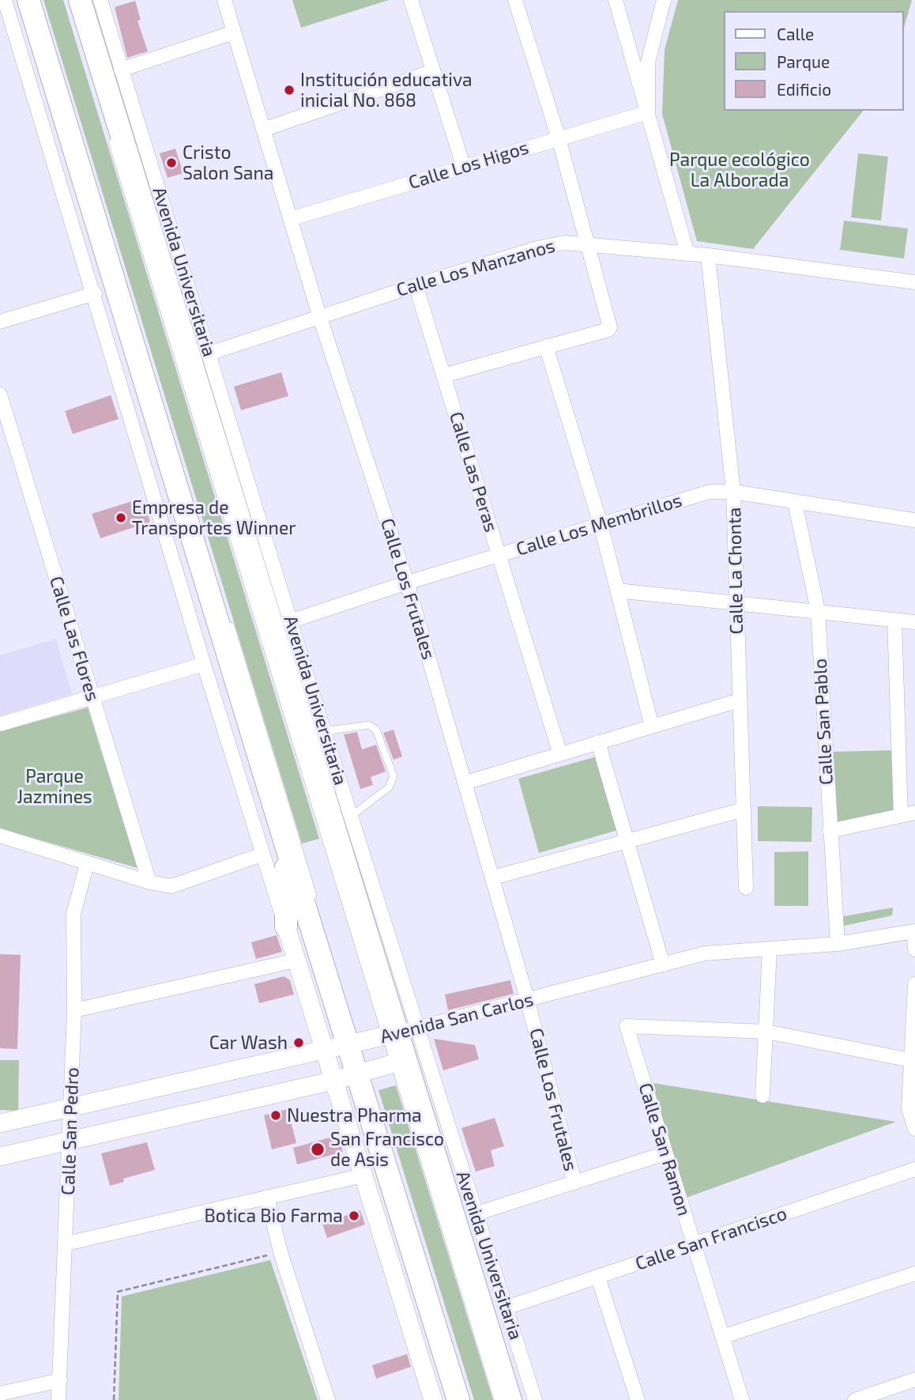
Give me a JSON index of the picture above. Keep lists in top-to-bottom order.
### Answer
{
  "streets": {
    "main road": ["Avenida Universitaria"],
    "street": [
      "Calle Los Higos",
      "Calle Los Manzanos",
      "Calle Las Peras",
      "Calle Los Membrillos",
      "Calle La Chonta",
      "Calle Los Frutales",
      "Calle Las Flores",
      "Calle San Pablo",
      "Avenida San Carlos",
      "Calle San Pedro",
      "Calle San Ramon",
      "Calle San Francisco"
    ]
  },
  "crossings": [
    ["Calle Los Higos", "Calle Los Frutales"],
    ["Calle Los Manzanos", "Avenida Universitaria"],
    ["Calle Los Manzanos", "Calle Las Peras"],
    ["Calle Los Manzanos", "Calle La Chonta"],
    ["Calle Los Manzanos", "Calle Los Frutales"],
    ["Avenida Universitaria", "Calle Los Membrillos"],
    ["Avenida Universitaria", "Avenida San Carlos"],
    ["Avenida Universitaria", "Calle San Francisco"],
    ["Calle Las Peras", "Calle Los Membrillos"],
    ["Calle Los Membrillos", "Calle La Chonta"],
    ["Calle Los Membrillos", "Calle Los Frutales"],
    ["Calle Los Membrillos", "Calle San Pablo"],
    ["Calle Los Frutales", "Avenida San Carlos"],
    ["Calle San Pablo", "Avenida San Carlos"],
    ["Avenida San Carlos", "Calle San Pedro"],
    ["Calle San Ramon", "Calle San Francisco"]
  ],
  "parks": ["Parque ecológico La Alborada", "Parque Jazmines"],
  "places": [
    "Institución educativa inicial No. 868",
    "Cristo Salon Sana",
    "Empresa de Transportes Winner",
    "Car Wash",
    "Nuestra Pharma",
    "San Francisco de Asis",
    "Botica Bio Farma"
  ],
  "legend": ["Calle", "Parque", "Edificio"]
}
